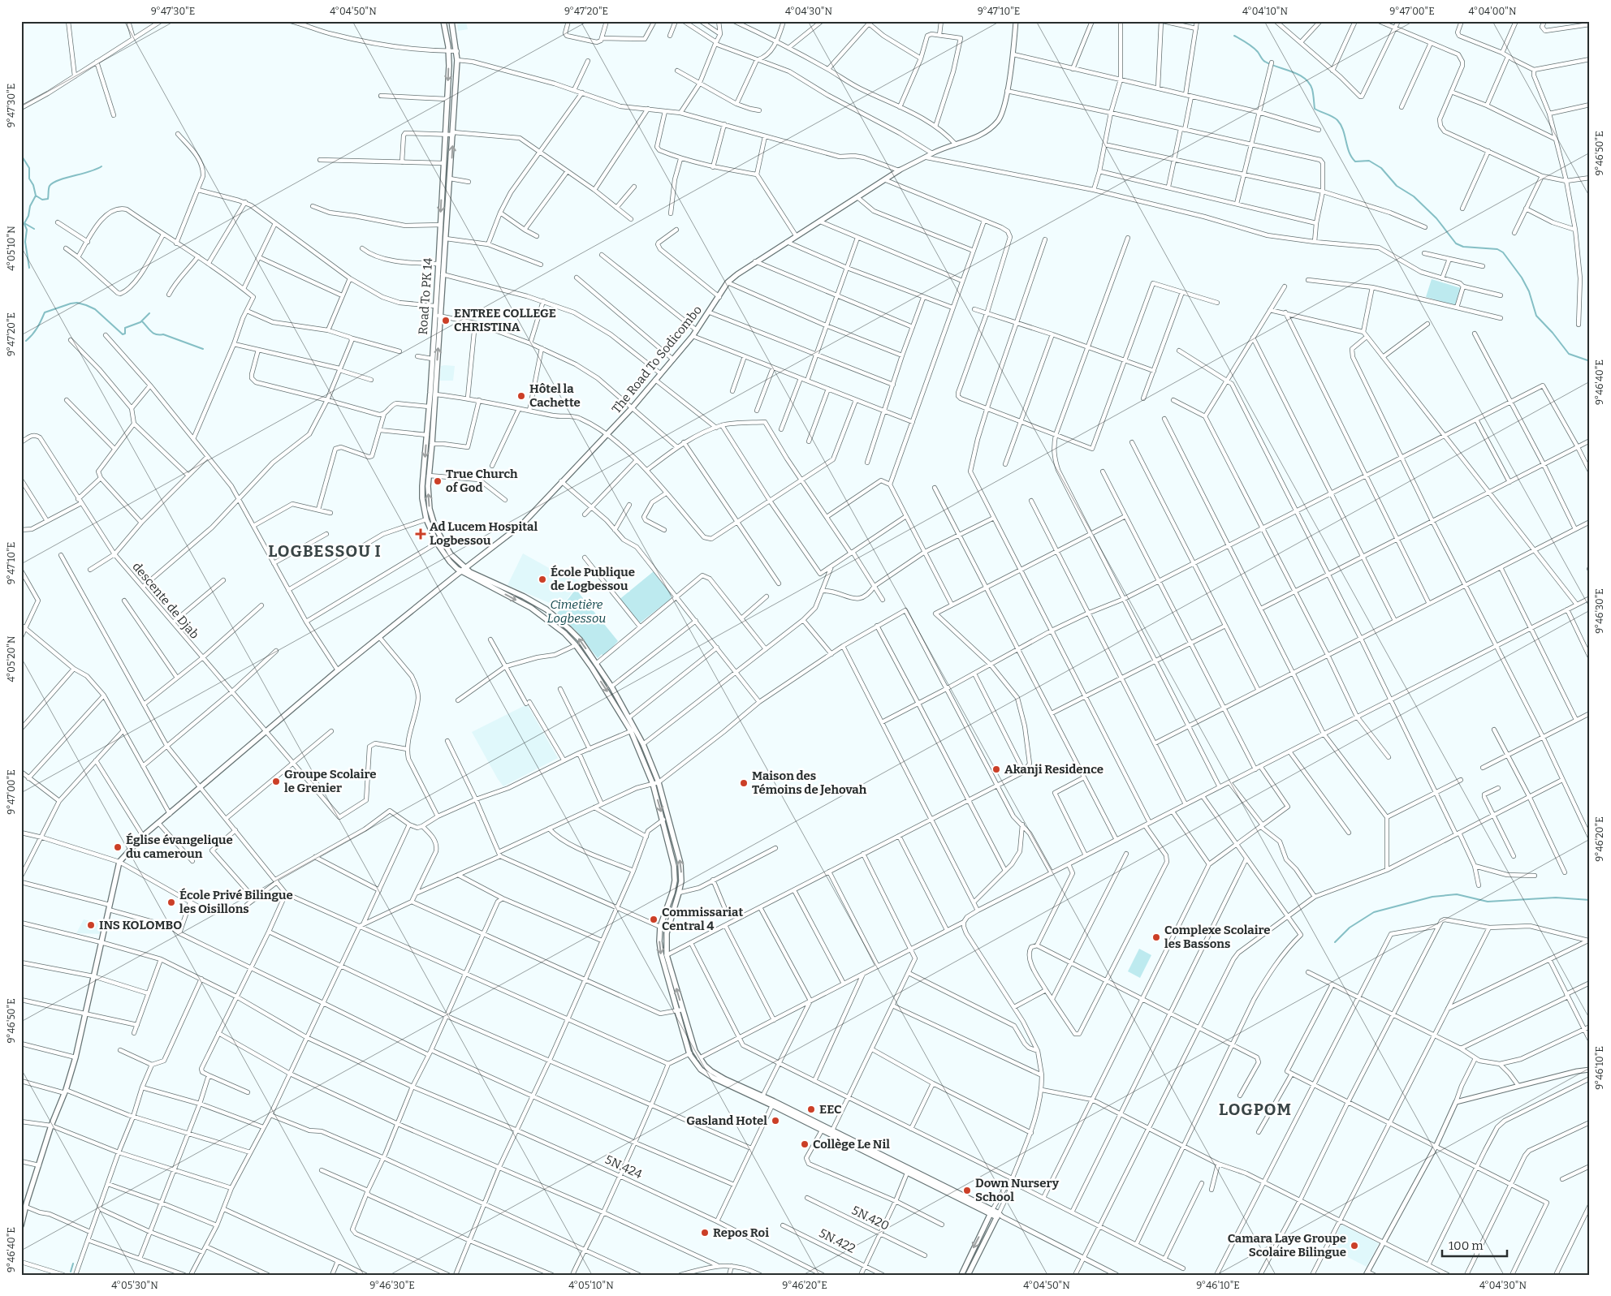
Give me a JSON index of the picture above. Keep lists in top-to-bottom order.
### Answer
{
  "streets": {
    "main road": ["Road To PK 14", "The Road To Sodicombo"],
    "street": [
      "descente de Djab",
      "5N.424",
      "5N.420",
      "5N.422"
    ]
  },
  "districts": ["LOGBESSOU I", "LOGPOM"],
  "parks": ["Cimetière Logbessou"],
  "places": {
    "other": [
      "ENTREE COLLEGE CHRISTINA",
      "Hôtel la Cachette",
      "True Church of God",
      "École Publique de Logbessou",
      "Akanji Residence",
      "Groupe Scolaire le Grenier",
      "Maison des Témoins de Jehovah",
      "Église évangelique du cameroun",
      "École Privé Bilingue les Oisillons",
      "Commissariat Central 4",
      "INS KOLOMBO",
      "Complexe Scolaire les Bassons",
      "EEC",
      "Gasland Hotel",
      "Collège Le Nil",
      "Down Nursery School",
      "Repos Roi",
      "Camara Laye Groupe Scolaire Bilingue"
    ],
    "health": ["Ad Lucem Hospital Logbessou"]
  },
  "scale_bar": "100 m",
  "coordinates": [
    "9°47'30\"E",
    "4°04'50\"N",
    "9°47'20\"E",
    "4°04'30\"N",
    "9°47'10\"E",
    "4°04'10\"N",
    "9°47'00\"E",
    "4°04'00\"N",
    "9°46'50\"E",
    "4°05'10\"N",
    "9°46'40\"E",
    "9°46'30\"E",
    "4°05'20\"N",
    "9°46'20\"E",
    "9°46'10\"E",
    "4°05'30\"N"
  ]
}
